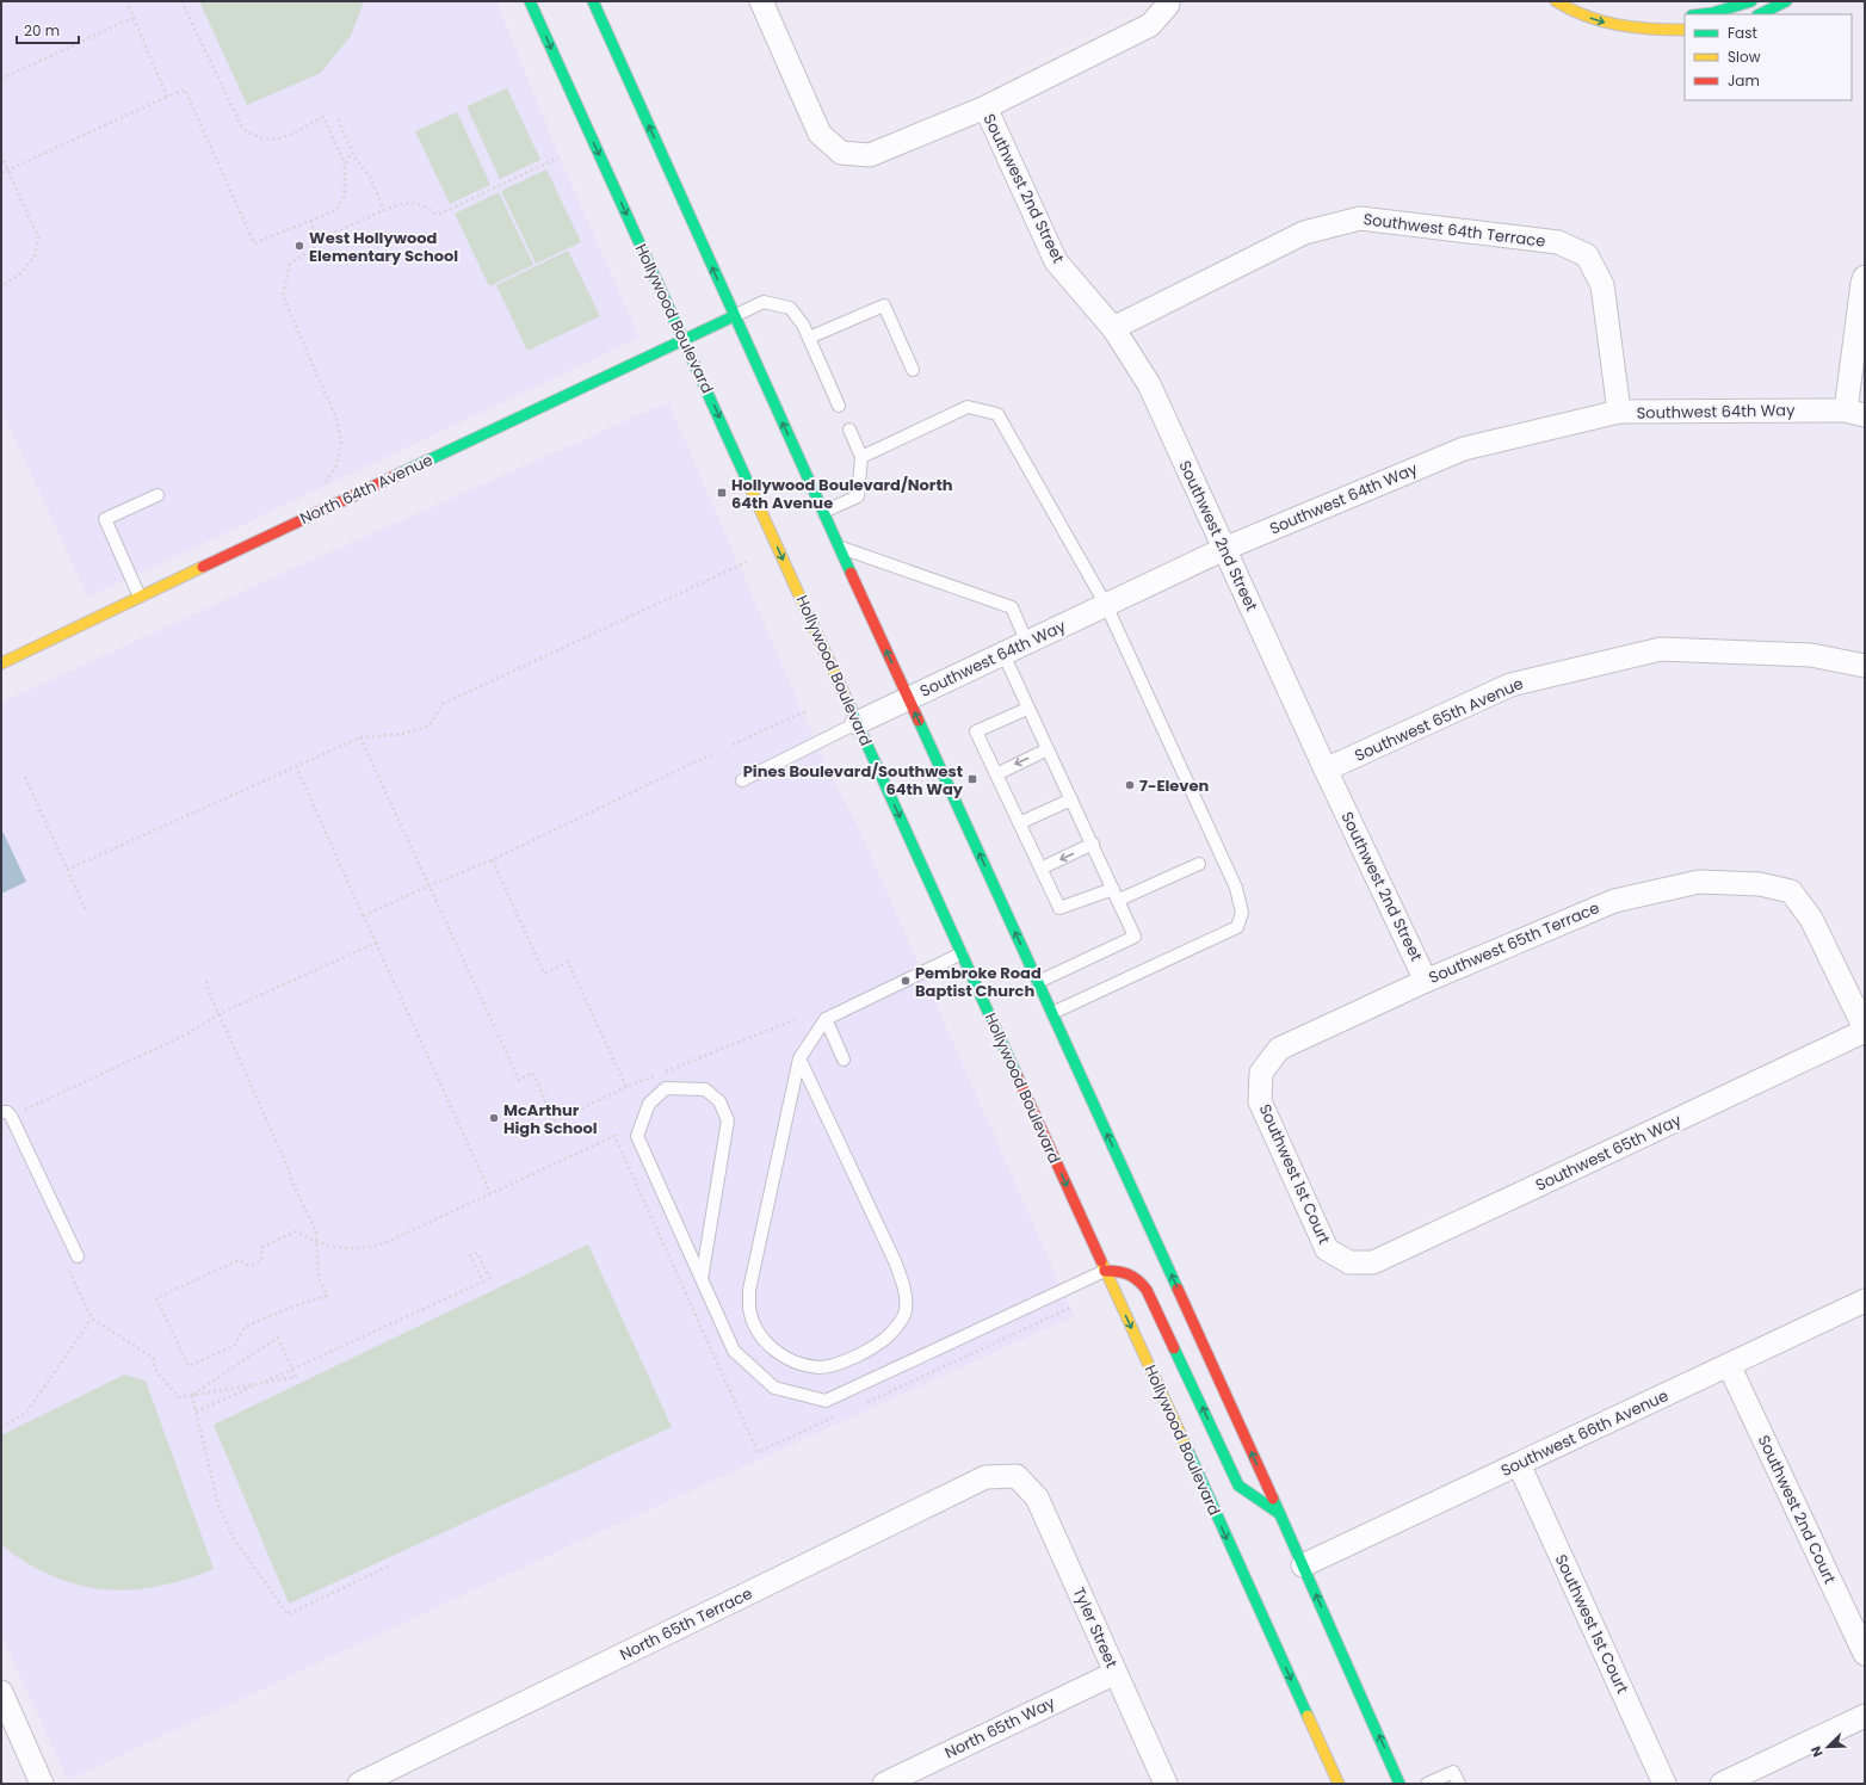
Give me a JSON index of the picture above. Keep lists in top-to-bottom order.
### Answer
{
  "streets": {
    "main road": ["Hollywood Boulevard", "North 64th Avenue"],
    "street": [
      "Southwest 2nd Street",
      "Southwest 64th Terrace",
      "Southwest 64th Way",
      "Southwest 65th Avenue",
      "Southwest 65th Terrace",
      "Southwest 65th Way",
      "Southwest 1st Court",
      "Southwest 66th Avenue",
      "Southwest 2nd Court",
      "North 65th Terrace",
      "Tyler Street",
      "North 65th Way"
    ]
  },
  "crossings": [
    ["Southwest 2nd Street", "Southwest 64th Terrace"],
    ["Southwest 2nd Street", "Southwest 64th Way"],
    ["Southwest 2nd Street", "Southwest 65th Avenue"],
    ["Southwest 2nd Street", "Southwest 65th Terrace"],
    ["Southwest 64th Terrace", "Southwest 64th Way"],
    ["Hollywood Boulevard", "Southwest 64th Way"],
    ["Hollywood Boulevard", "North 64th Avenue"],
    ["Southwest 65th Terrace", "Southwest 65th Way"],
    ["Southwest 65th Terrace", "Southwest 1st Court"],
    ["Southwest 65th Way", "Southwest 1st Court"],
    ["Southwest 1st Court", "Southwest 66th Avenue"],
    ["Southwest 66th Avenue", "Southwest 2nd Court"],
    ["North 65th Terrace", "Tyler Street"],
    ["Tyler Street", "North 65th Way"]
  ],
  "places": {
    "other": [
      "West Hollywood Elementary School",
      "7-Eleven",
      "Pembroke Road Baptist Church",
      "McArthur High School"
    ],
    "transit": ["Hollywood Boulevard/North 64th Avenue", "Pines Boulevard/Southwest 64th Way"]
  },
  "legend": ["Fast", "Slow", "Jam"],
  "scale_bar": "20 m",
  "north": "bottom left"
}
